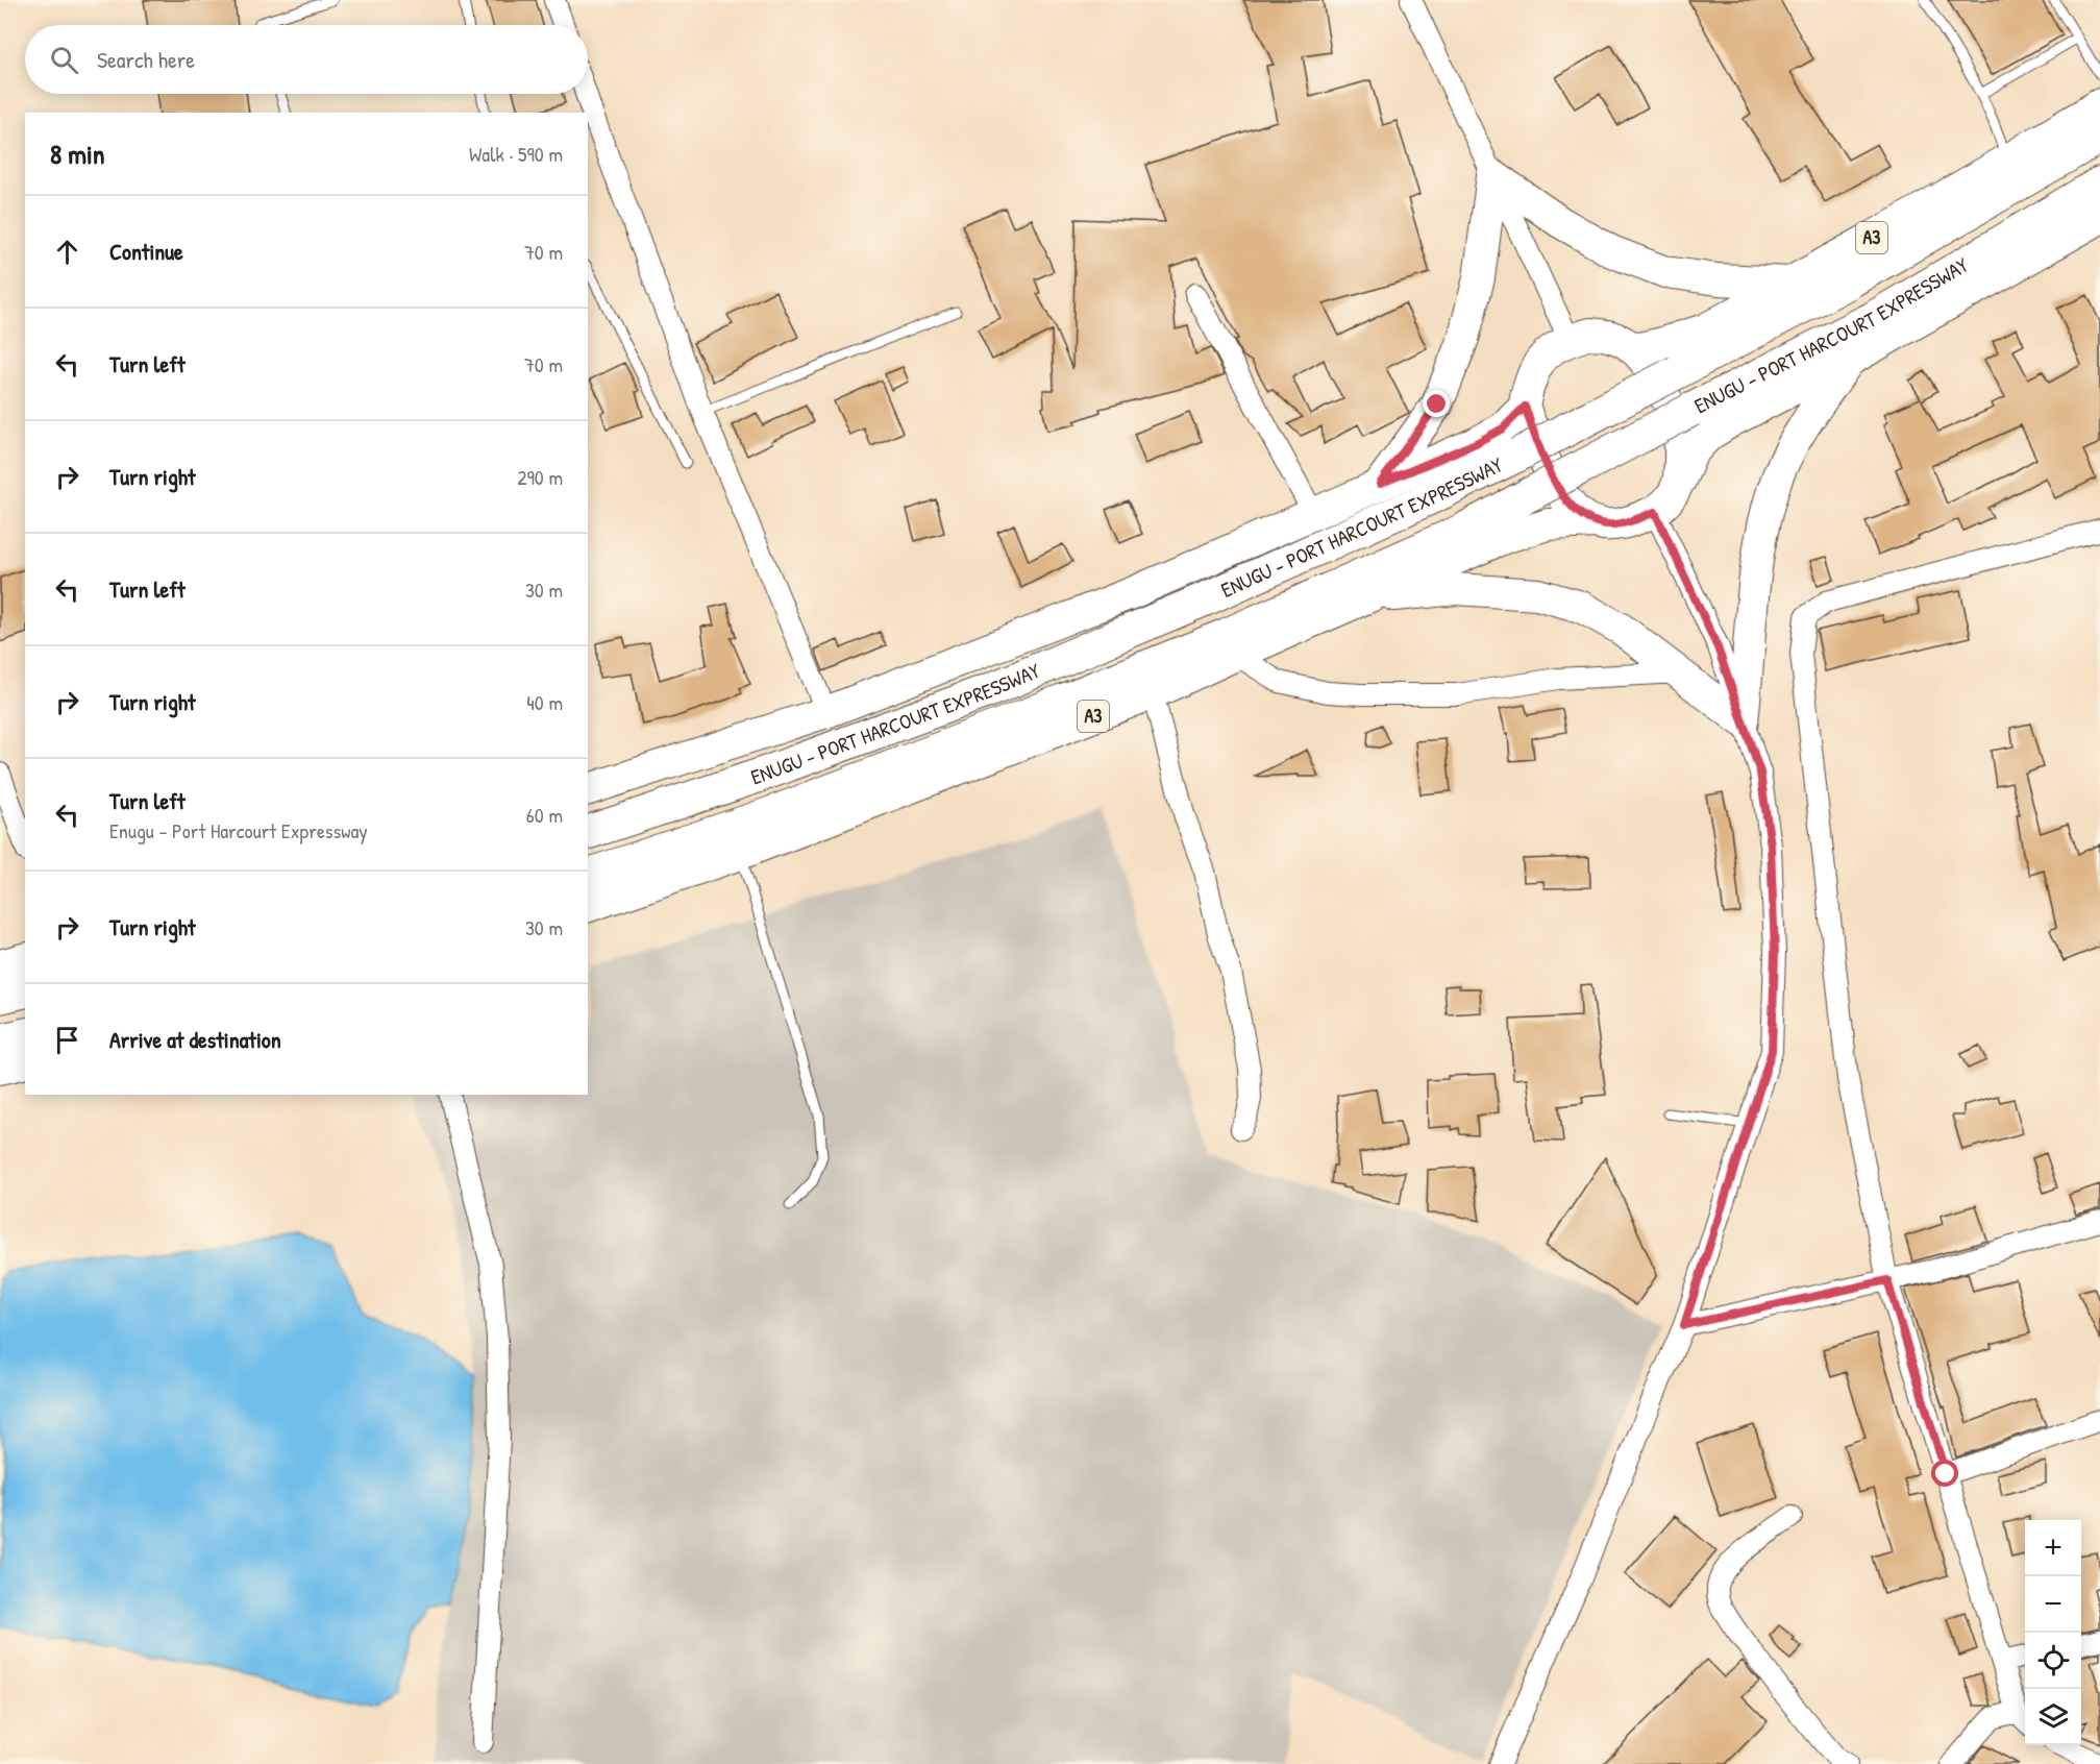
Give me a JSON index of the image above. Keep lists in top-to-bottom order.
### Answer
{
  "streets": {
    "highway": ["A3", "ENUGU - PORT HARCOURT EXPRESSWAY"]
  },
  "crossings": [
    ["A3", "ENUGU - PORT HARCOURT EXPRESSWAY"]
  ],
  "page": {
    "search": "Search here",
    "heading": ["8 min", "Walk · 590 m"],
    "list": [
      ["Continue", "70 m"],
      ["Turn left", "70 m"],
      ["Turn right", "290 m"],
      ["Turn left", "30 m"],
      ["Turn right", "40 m"],
      ["Turn left", "Enugu - Port Harcourt Expressway", "60 m"],
      ["Turn right", "30 m"],
      "Arrive at destination"
    ],
    "map_buttons": ["+", "−"]
  }
}
